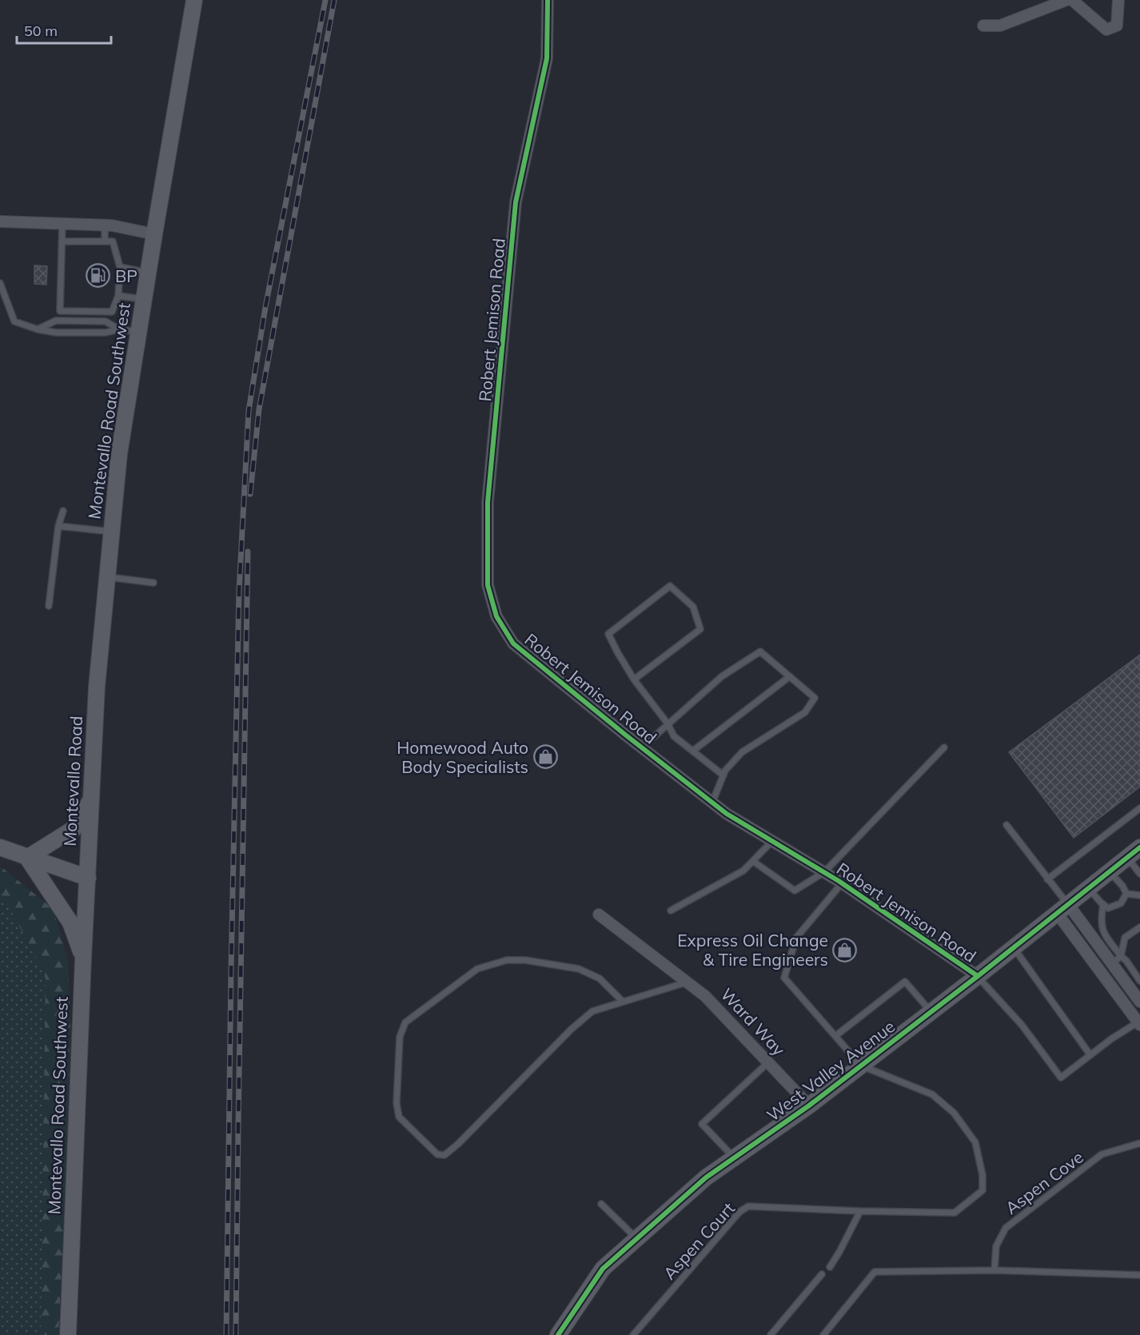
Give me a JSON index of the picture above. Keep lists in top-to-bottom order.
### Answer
{
  "streets": {
    "main road": ["Montevallo Road Southwest", "Montevallo Road", "West Valley Avenue"],
    "street": ["Robert Jemison Road", "Ward Way"],
    "lane": ["Aspen Cove", "Aspen Court"]
  },
  "crossings": [
    ["Robert Jemison Road", "West Valley Avenue"],
    ["Montevallo Road Southwest", "Montevallo Road"],
    ["Ward Way", "West Valley Avenue"],
    ["West Valley Avenue", "Aspen Court"]
  ],
  "places": {
    "fuel station": ["BP"],
    "shop": ["Homewood Auto Body Specialists", "Express Oil Change & Tire Engineers"]
  },
  "scale_bar": "50 m"
}
